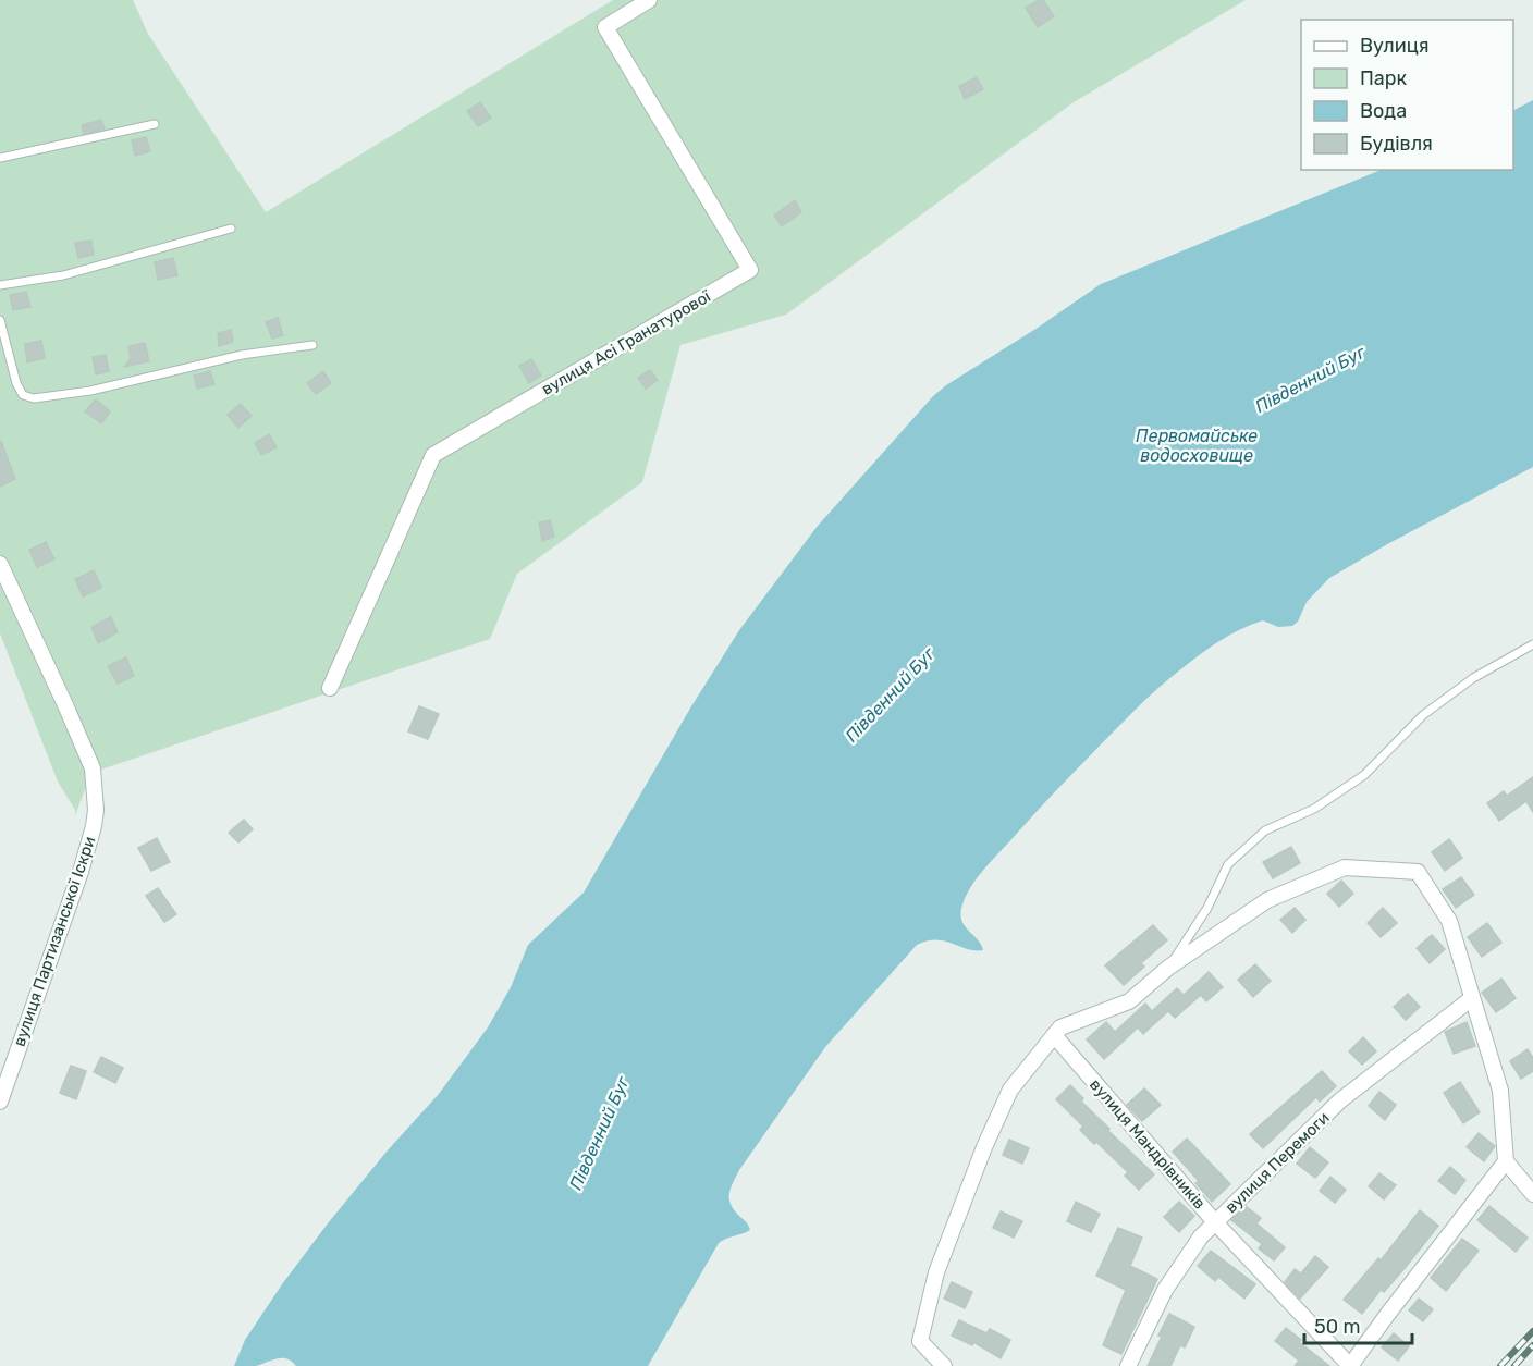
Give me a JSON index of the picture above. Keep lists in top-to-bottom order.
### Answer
{
  "streets": {
    "street": [
      "вулиця Асі Гранатурової",
      "вулиця Партизанської Іскри",
      "вулиця Мандрівників",
      "вулиця Перемоги"
    ]
  },
  "crossings": [
    ["вулиця Мандрівників", "вулиця Перемоги"]
  ],
  "water": ["Південний Буг", "Первомайське водосховище"],
  "legend": [
    "Вулиця",
    "Парк",
    "Вода",
    "Будівля"
  ],
  "scale_bar": "50 m"
}
